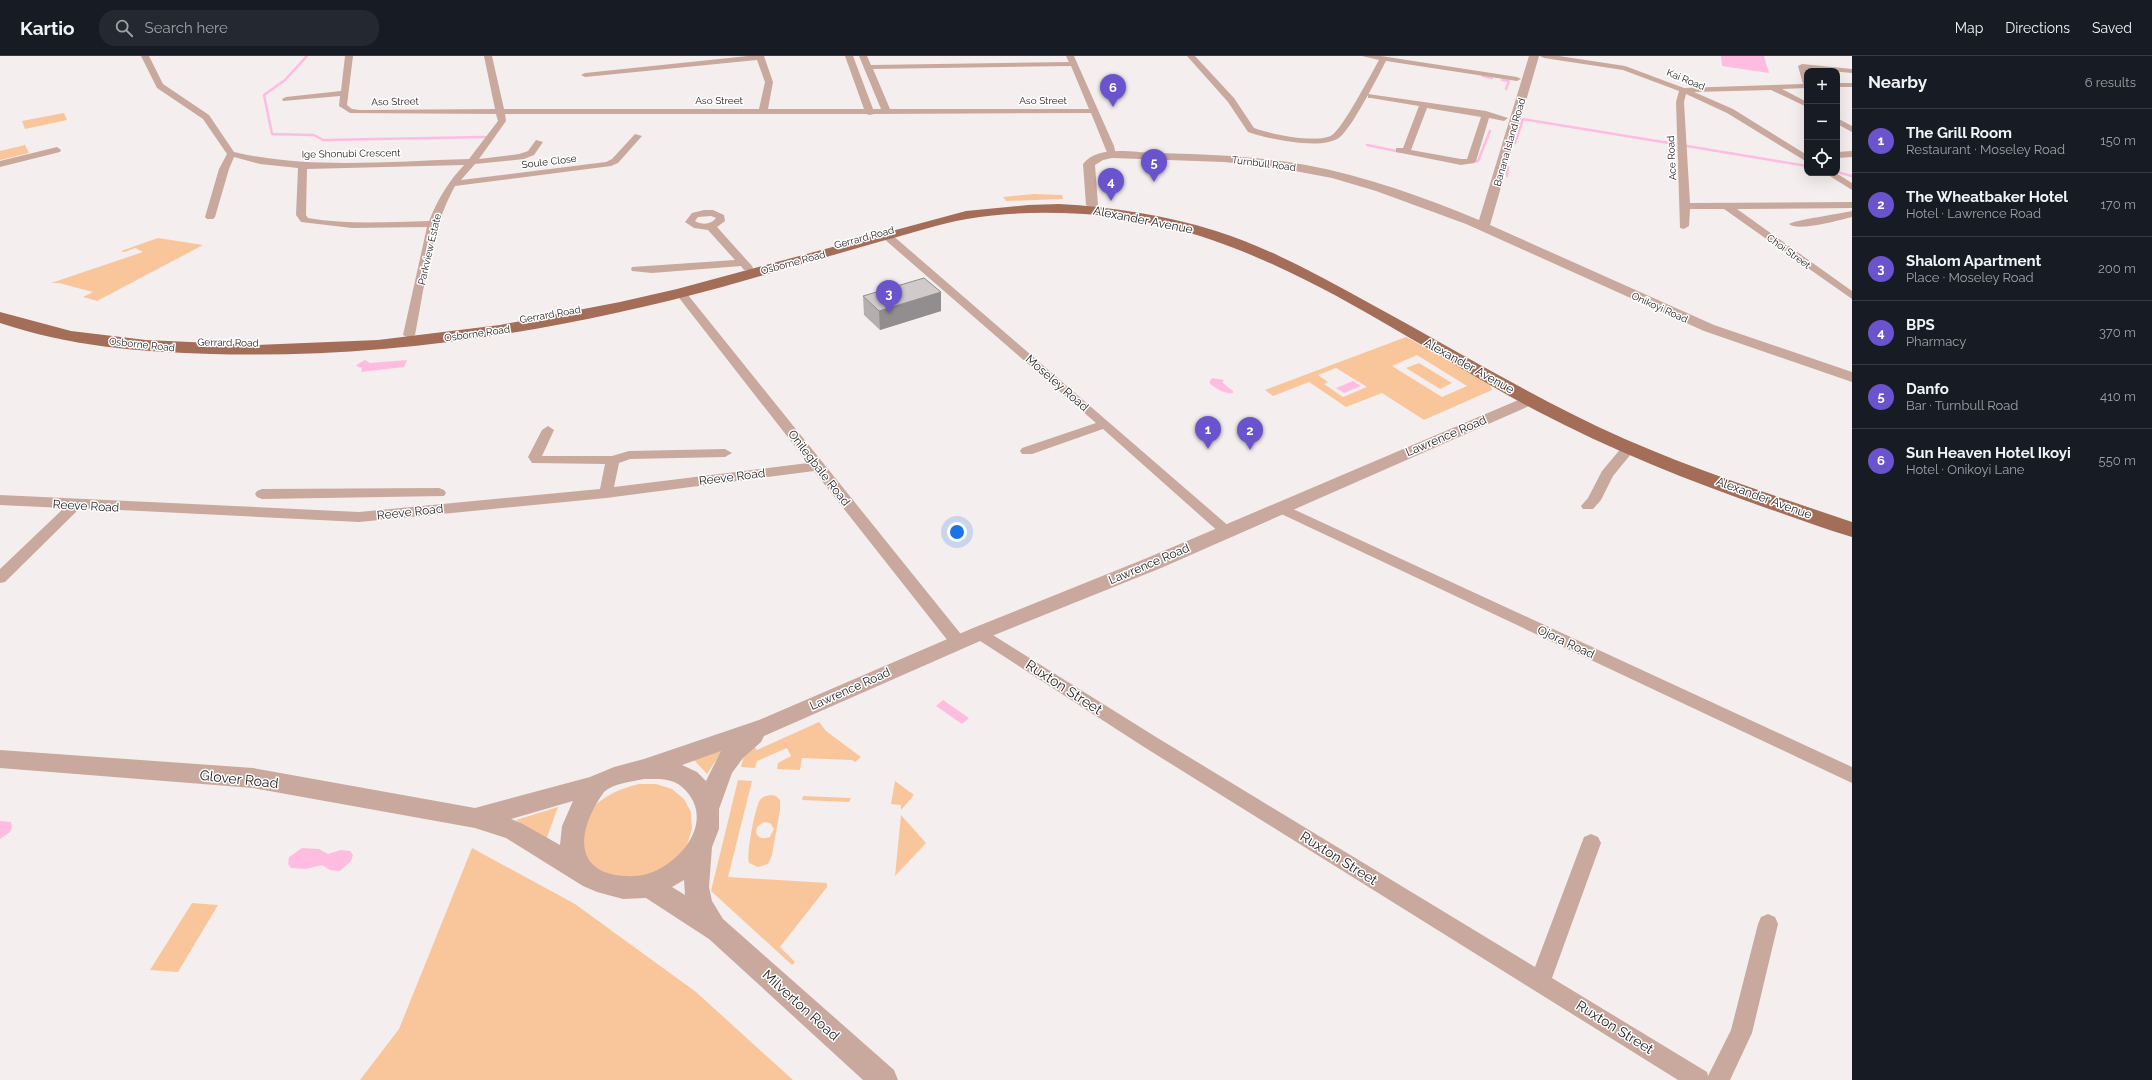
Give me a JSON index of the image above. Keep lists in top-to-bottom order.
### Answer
{
  "streets": {
    "main road": ["Alexander Avenue", "Gerrard Road", "Osborne Road"],
    "street": [
      "Kai Road",
      "Aso Street",
      "Banana Island Road",
      "Ige Shonubi Crescent",
      "Ace Road",
      "Soule Close",
      "Turnbull Road",
      "Parkview Estate",
      "Choi Street",
      "Onikoyi Road",
      "Moseley Road",
      "Lawrence Road",
      "Onilegbale Road",
      "Reeve Road",
      "Ojora Road",
      "Ruxton Street",
      "Glover Road",
      "Milverton Road"
    ]
  },
  "crossings": [
    ["Kai Road", "Ace Road"],
    ["Aso Street", "Parkview Estate"],
    ["Banana Island Road", "Turnbull Road"],
    ["Banana Island Road", "Onikoyi Road"],
    ["Ige Shonubi Crescent", "Parkview Estate"],
    ["Soule Close", "Parkview Estate"],
    ["Turnbull Road", "Alexander Avenue"],
    ["Turnbull Road", "Gerrard Road"],
    ["Turnbull Road", "Osborne Road"],
    ["Turnbull Road", "Onikoyi Road"],
    ["Alexander Avenue", "Gerrard Road"],
    ["Alexander Avenue", "Osborne Road"],
    ["Alexander Avenue", "Lawrence Road"],
    ["Gerrard Road", "Parkview Estate"],
    ["Gerrard Road", "Osborne Road"],
    ["Osborne Road", "Moseley Road"],
    ["Osborne Road", "Onilegbale Road"],
    ["Moseley Road", "Lawrence Road"],
    ["Lawrence Road", "Onilegbale Road"],
    ["Lawrence Road", "Ojora Road"],
    ["Lawrence Road", "Ruxton Street"],
    ["Lawrence Road", "Glover Road"],
    ["Onilegbale Road", "Reeve Road"],
    ["Glover Road", "Milverton Road"]
  ],
  "page": {
    "header": "Kartio",
    "search": "Search here",
    "nav": ["Map", "Directions", "Saved"],
    "heading": ["Nearby", "6 results"],
    "map_buttons": ["+", "−"],
    "pins": [
      "6",
      "5",
      "4",
      "3",
      "1",
      "2"
    ],
    "list": [
      {
        "mark": "1",
        "name": "The Grill Room",
        "note": "Restaurant · Moseley Road",
        "value": "150 m"
      },
      {
        "mark": "2",
        "name": "The Wheatbaker Hotel",
        "note": "Hotel · Lawrence Road",
        "value": "170 m"
      },
      {
        "mark": "3",
        "name": "Shalom Apartment",
        "note": "Place · Moseley Road",
        "value": "200 m"
      },
      {
        "mark": "4",
        "name": "BPS",
        "note": "Pharmacy",
        "value": "370 m"
      },
      {
        "mark": "5",
        "name": "Danfo",
        "note": "Bar · Turnbull Road",
        "value": "410 m"
      },
      {
        "mark": "6",
        "name": "Sun Heaven Hotel Ikoyi",
        "note": "Hotel · Onikoyi Lane",
        "value": "550 m"
      }
    ]
  }
}
